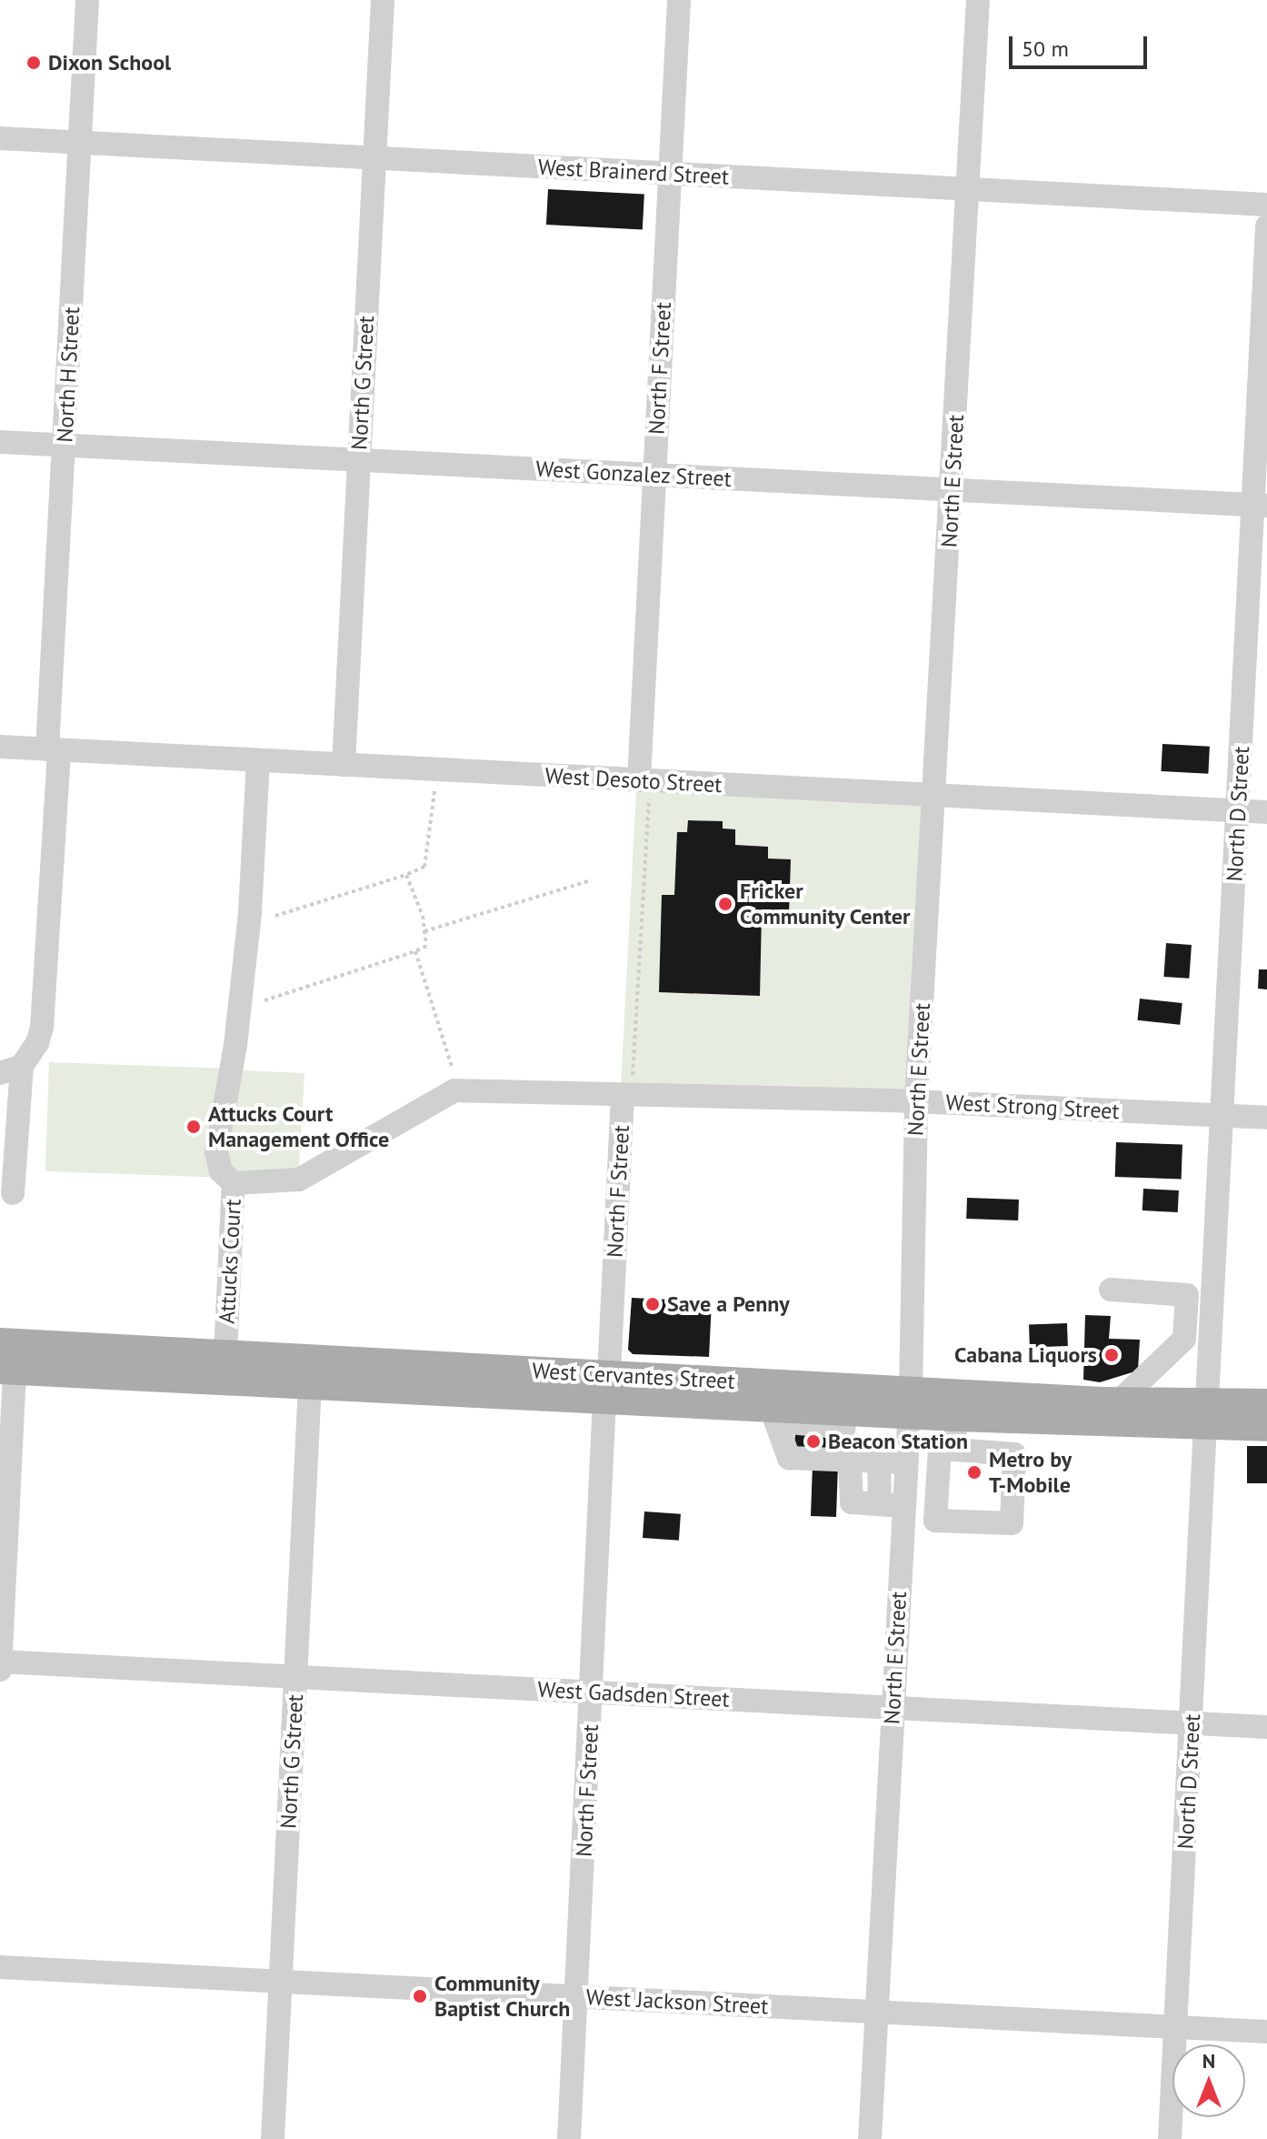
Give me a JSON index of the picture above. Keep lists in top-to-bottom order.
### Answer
{
  "streets": {
    "main road": ["West Cervantes Street"],
    "street": [
      "West Brainerd Street",
      "North F Street",
      "North H Street",
      "North G Street",
      "West Gonzalez Street",
      "North E Street",
      "West Desoto Street",
      "North D Street",
      "West Strong Street",
      "Attucks Court",
      "West Gadsden Street",
      "West Jackson Street"
    ]
  },
  "crossings": [
    ["West Brainerd Street", "North F Street"],
    ["West Brainerd Street", "North H Street"],
    ["West Brainerd Street", "North G Street"],
    ["West Brainerd Street", "North E Street"],
    ["North F Street", "West Gonzalez Street"],
    ["North F Street", "West Desoto Street"],
    ["North F Street", "West Strong Street"],
    ["North F Street", "West Cervantes Street"],
    ["North F Street", "West Gadsden Street"],
    ["North F Street", "West Jackson Street"],
    ["North H Street", "West Gonzalez Street"],
    ["North H Street", "West Desoto Street"],
    ["North G Street", "West Gonzalez Street"],
    ["North G Street", "West Desoto Street"],
    ["North G Street", "West Cervantes Street"],
    ["North G Street", "West Gadsden Street"],
    ["North G Street", "West Jackson Street"],
    ["West Gonzalez Street", "North E Street"],
    ["West Gonzalez Street", "North D Street"],
    ["North E Street", "West Desoto Street"],
    ["North E Street", "West Strong Street"],
    ["North E Street", "West Cervantes Street"],
    ["North E Street", "West Gadsden Street"],
    ["North E Street", "West Jackson Street"],
    ["West Desoto Street", "North D Street"],
    ["West Desoto Street", "Attucks Court"],
    ["North D Street", "West Strong Street"],
    ["North D Street", "West Cervantes Street"],
    ["North D Street", "West Gadsden Street"],
    ["North D Street", "West Jackson Street"],
    ["Attucks Court", "West Cervantes Street"]
  ],
  "places": [
    "Dixon School",
    "Fricker Community Center",
    "Attucks Court Management Office",
    "Save a Penny",
    "Cabana Liquors",
    "Beacon Station",
    "Metro by T-Mobile",
    "Community Baptist Church"
  ],
  "scale_bar": "50 m",
  "north": "top"
}
